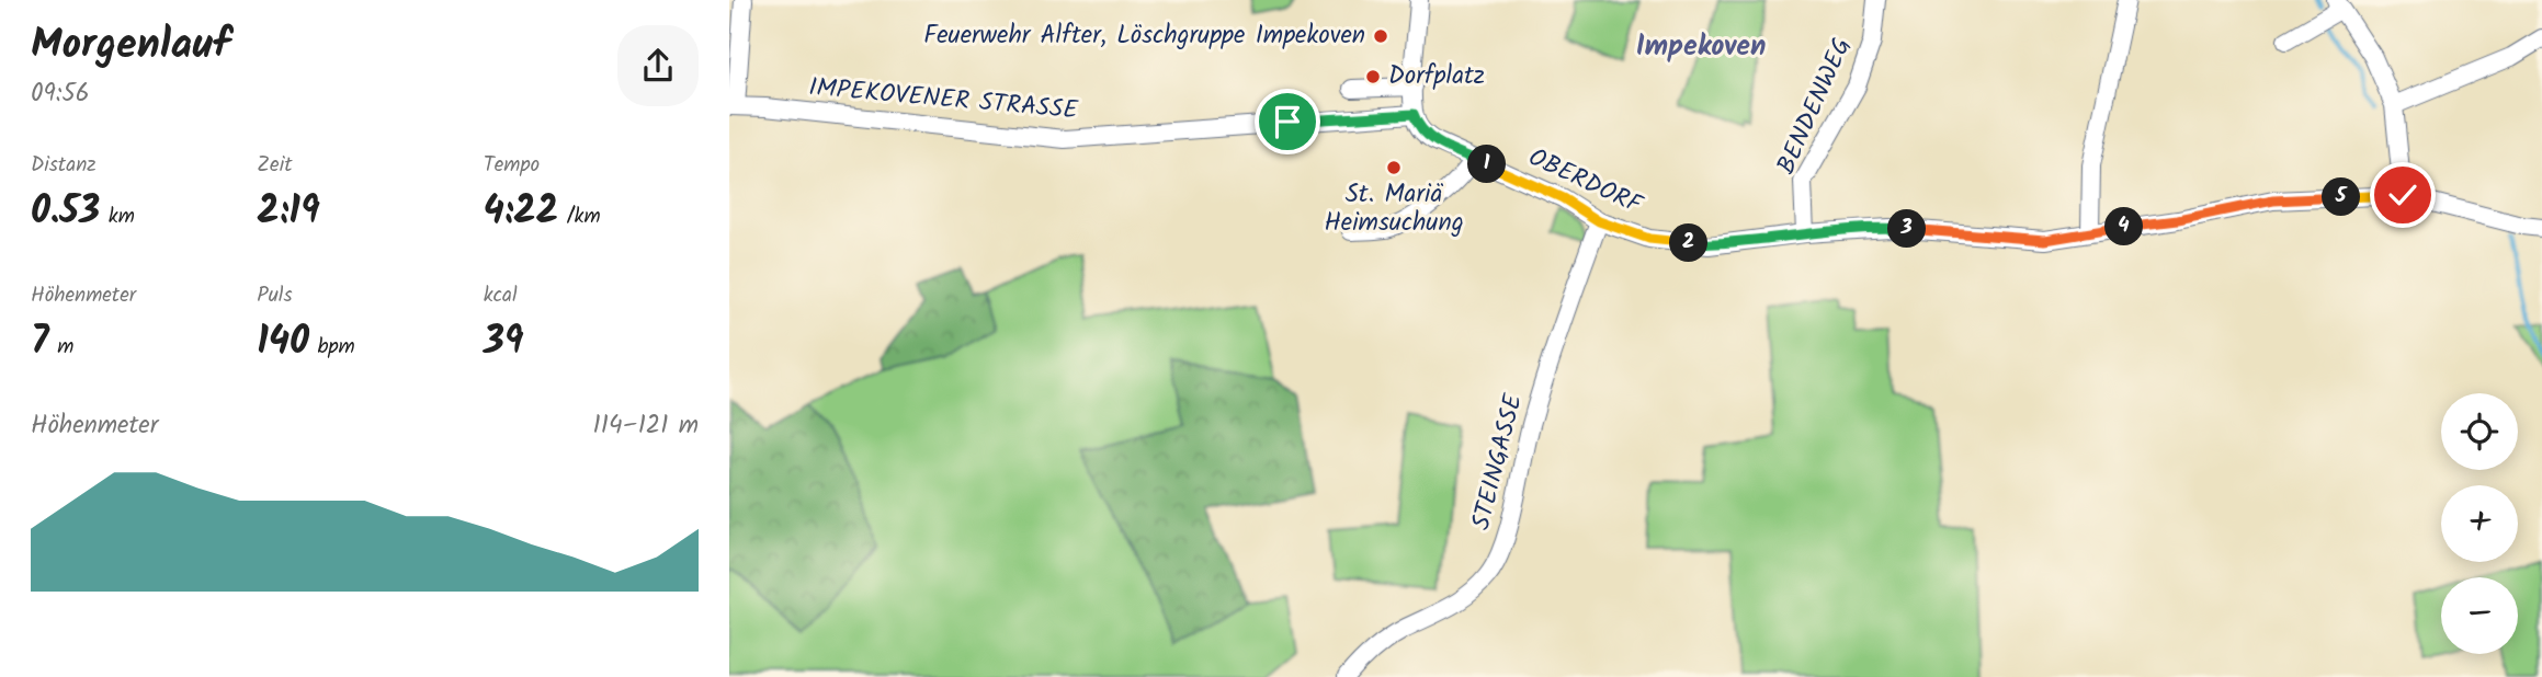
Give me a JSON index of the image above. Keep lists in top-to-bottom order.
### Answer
{
  "streets": {
    "street": [
      "IMPEKOVENER STRASSE",
      "BENDENWEG",
      "OBERDORF",
      "STEINGASSE"
    ]
  },
  "crossings": [
    ["IMPEKOVENER STRASSE", "OBERDORF"],
    ["BENDENWEG", "OBERDORF"],
    ["OBERDORF", "STEINGASSE"]
  ],
  "districts": ["Impekoven"],
  "places": ["Feuerwehr Alfter, Löschgruppe Impekoven", "Dorfplatz", "St. Mariä Heimsuchung"],
  "page": {
    "heading": ["Morgenlauf", "09:56"],
    "stats": [
      ["Distanz", "0.53 km"],
      ["Zeit", "2:19"],
      ["Tempo", "4:22 /km"],
      ["Höhenmeter", "7 m"],
      ["Puls", "140 bpm"],
      ["kcal", "39"]
    ],
    "pins": [
      "1",
      "5",
      "4",
      "3",
      "2"
    ],
    "chart": ["Höhenmeter", "114–121 m"],
    "map_buttons": ["+", "−"]
  }
}
